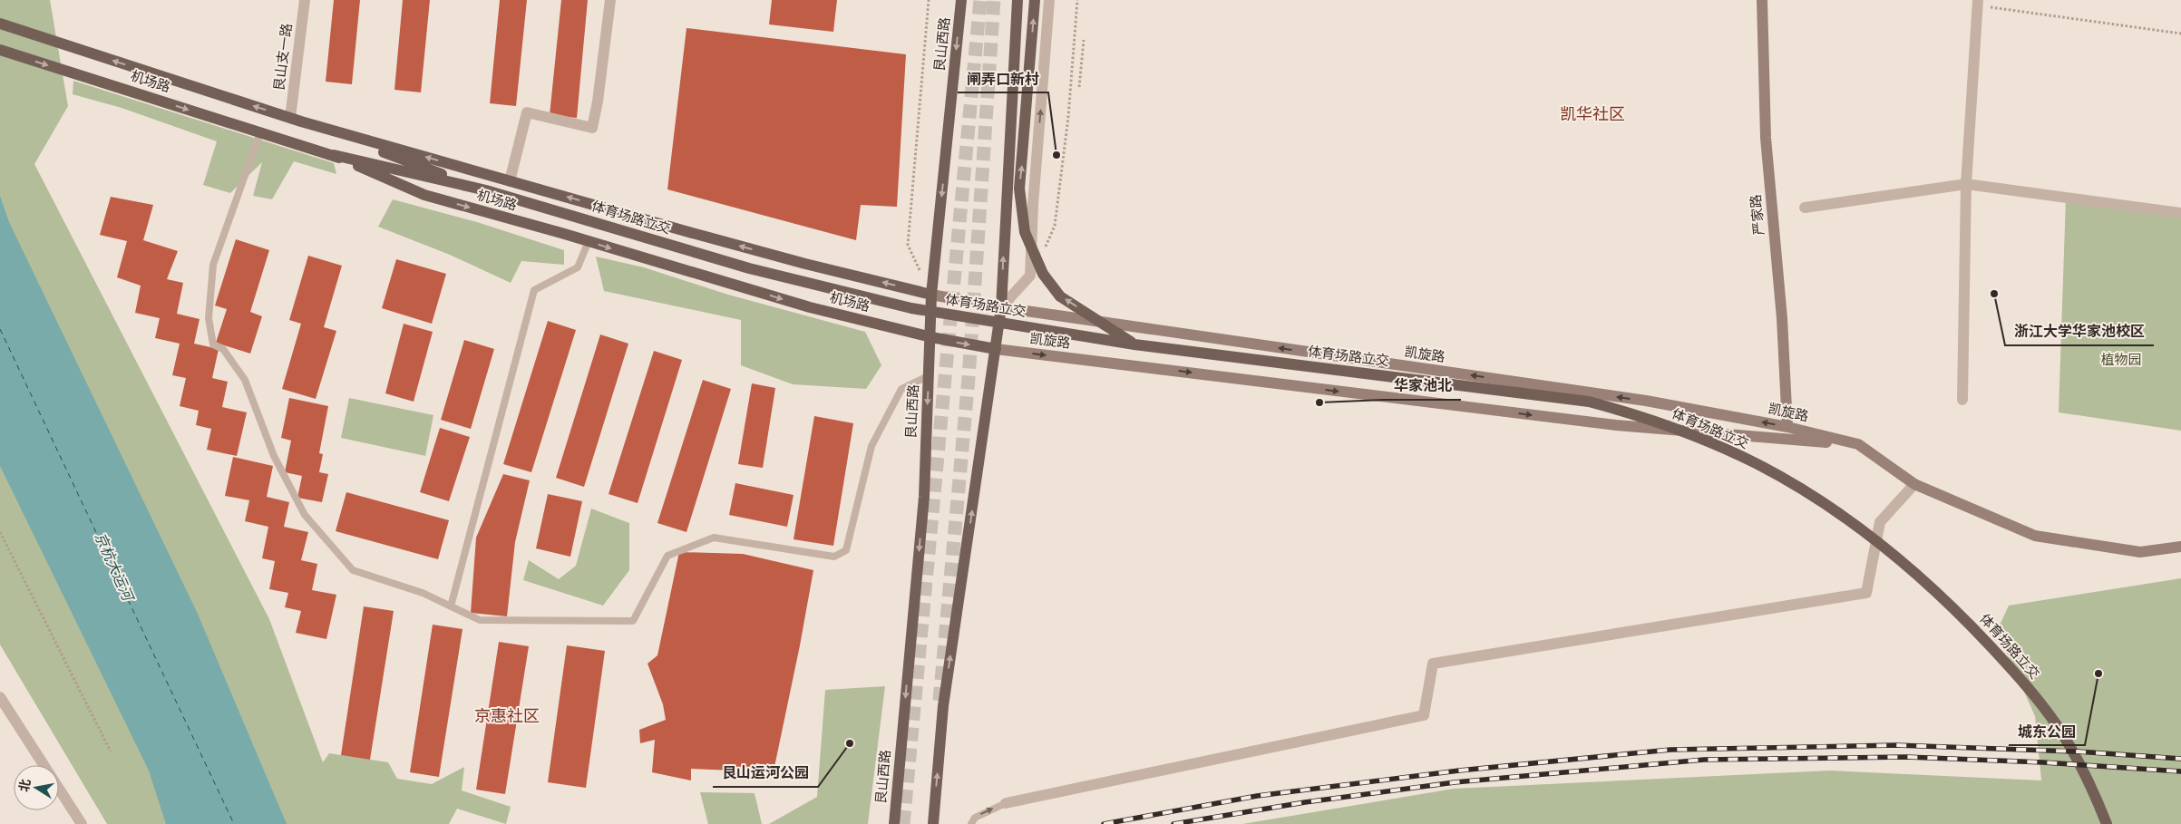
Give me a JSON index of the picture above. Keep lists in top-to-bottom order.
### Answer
{
  "streets": {
    "main road": [
      "艮山西路",
      "机场路",
      "严家路",
      "体育场路立交",
      "凯旋路"
    ],
    "street": ["艮山支一路"]
  },
  "crossings": [
    ["艮山西路", "机场路"],
    ["艮山西路", "凯旋路"],
    ["艮山支一路", "机场路"],
    ["艮山支一路", "体育场路立交"],
    ["机场路", "体育场路立交"],
    ["机场路", "凯旋路"],
    ["严家路", "凯旋路"]
  ],
  "districts": ["凯华社区", "京惠社区"],
  "water": ["京杭大运河"],
  "parks": ["植物园"],
  "places": [
    "闸弄口新村",
    "浙江大学华家池校区",
    "华家池北",
    "城东公园",
    "艮山运河公园"
  ],
  "north": "left"
}
